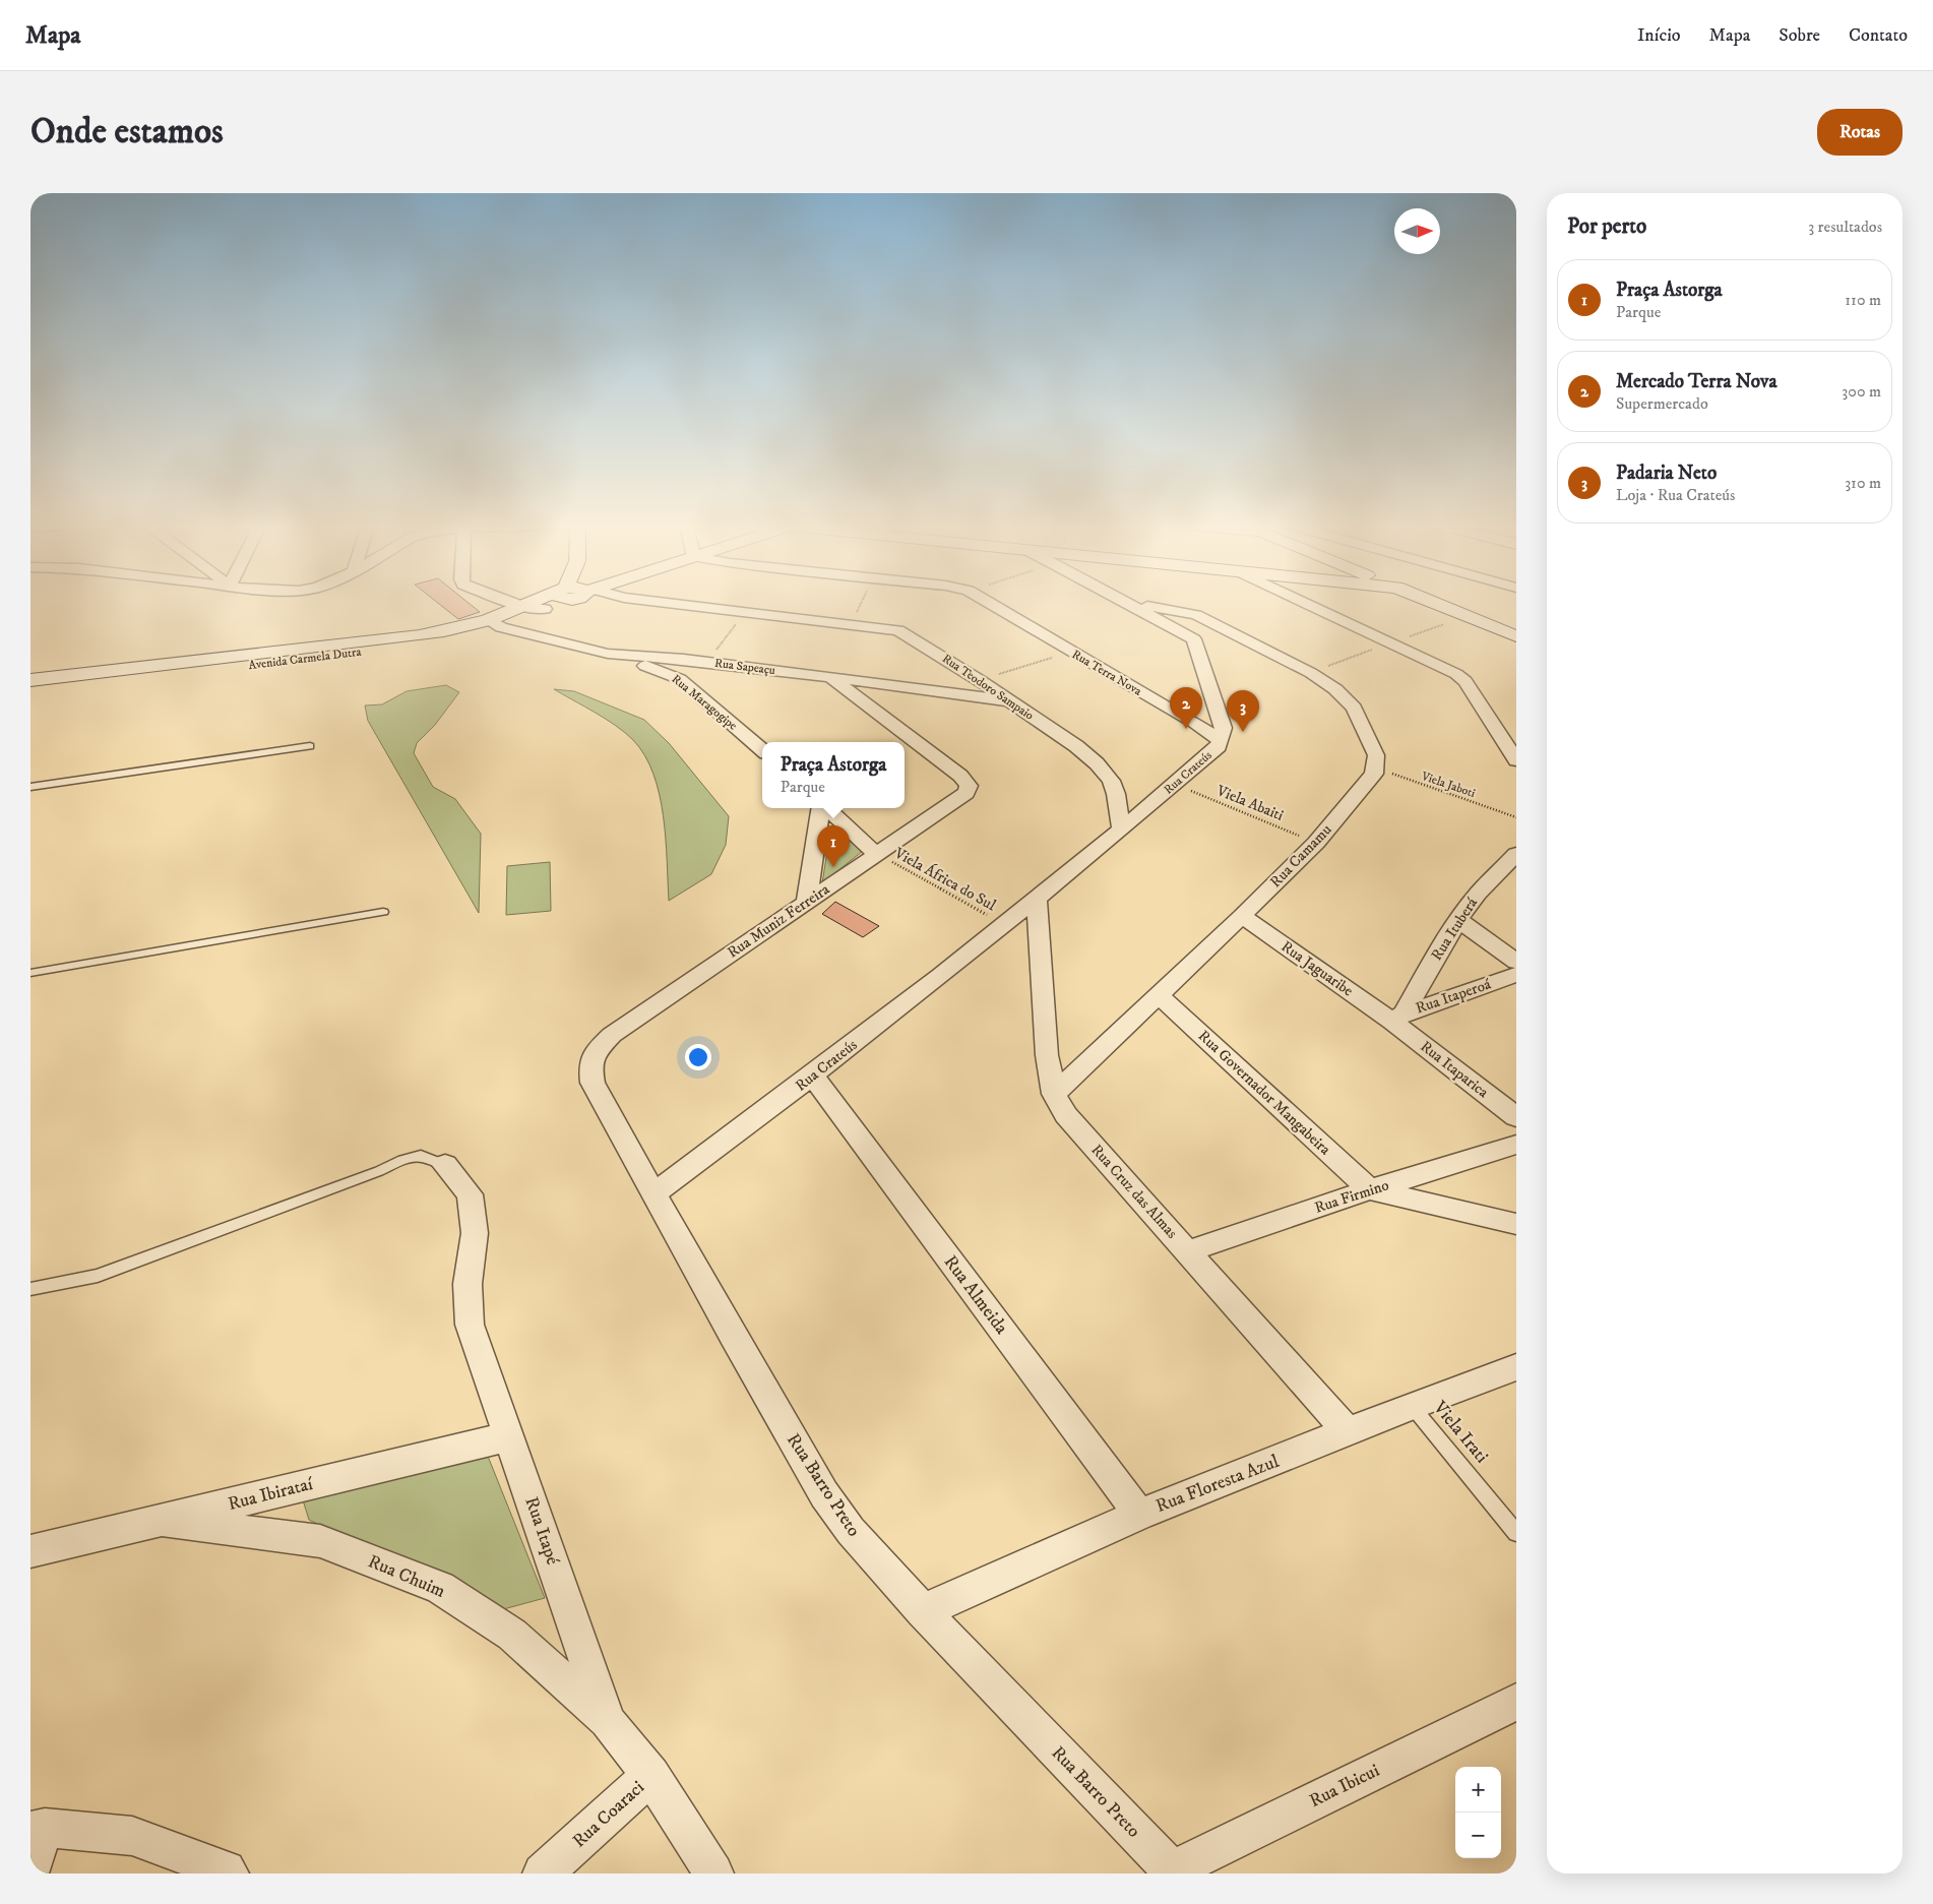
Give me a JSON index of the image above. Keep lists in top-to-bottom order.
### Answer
{
  "streets": {
    "street": [
      "Avenida Carmela Dutra",
      "Rua Sapeaçu",
      "Rua Terra Nova",
      "Rua Teodoro Sampaio",
      "Rua Maragogipe",
      "Rua Crateús",
      "Rua Camamu",
      "Rua Muniz Ferreira",
      "Rua Ituberá",
      "Rua Jaguaribe",
      "Rua Itaperoá",
      "Rua Itaparica",
      "Rua Governador Mangabeira",
      "Rua Cruz das Almas",
      "Rua Firmino",
      "Rua Almeida",
      "Rua Floresta Azul",
      "Rua Barro Preto",
      "Rua Ibirataí",
      "Rua Itapé",
      "Rua Chuim",
      "Rua Ibicui",
      "Rua Coaraci"
    ],
    "lane": ["Viela Irati"],
    "path": ["Viela Jaboti", "Viela Abaiti", "Viela África do Sul"]
  },
  "crossings": [
    ["Avenida Carmela Dutra", "Rua Sapeaçu"],
    ["Rua Sapeaçu", "Rua Teodoro Sampaio"],
    ["Rua Sapeaçu", "Rua Maragogipe"],
    ["Rua Sapeaçu", "Rua Muniz Ferreira"],
    ["Rua Terra Nova", "Rua Crateús"],
    ["Rua Teodoro Sampaio", "Rua Crateús"],
    ["Rua Crateús", "Viela Abaiti"],
    ["Rua Crateús", "Viela África do Sul"],
    ["Rua Crateús", "Rua Cruz das Almas"],
    ["Rua Crateús", "Rua Almeida"],
    ["Rua Crateús", "Rua Barro Preto"],
    ["Viela Jaboti", "Rua Camamu"],
    ["Viela Abaiti", "Rua Camamu"],
    ["Rua Camamu", "Rua Jaguaribe"],
    ["Rua Camamu", "Rua Governador Mangabeira"],
    ["Rua Camamu", "Rua Cruz das Almas"],
    ["Viela África do Sul", "Rua Muniz Ferreira"],
    ["Rua Muniz Ferreira", "Rua Barro Preto"],
    ["Rua Ituberá", "Rua Jaguaribe"],
    ["Rua Ituberá", "Rua Itaperoá"],
    ["Rua Ituberá", "Rua Itaparica"],
    ["Rua Jaguaribe", "Rua Itaperoá"],
    ["Rua Jaguaribe", "Rua Itaparica"],
    ["Rua Itaperoá", "Rua Itaparica"],
    ["Rua Governador Mangabeira", "Rua Firmino"],
    ["Rua Cruz das Almas", "Rua Firmino"],
    ["Rua Cruz das Almas", "Rua Floresta Azul"],
    ["Rua Almeida", "Rua Floresta Azul"],
    ["Viela Irati", "Rua Floresta Azul"],
    ["Rua Floresta Azul", "Rua Barro Preto"],
    ["Rua Barro Preto", "Rua Ibicui"],
    ["Rua Ibirataí", "Rua Itapé"],
    ["Rua Ibirataí", "Rua Chuim"],
    ["Rua Itapé", "Rua Chuim"],
    ["Rua Itapé", "Rua Coaraci"]
  ],
  "north": "right",
  "page": {
    "header": "Mapa",
    "nav": [
      "Início",
      "Mapa",
      "Sobre",
      "Contato"
    ],
    "buttons": "Rotas",
    "title": "Onde estamos",
    "heading": ["Por perto", "3 resultados"],
    "list": [
      {
        "mark": "1",
        "name": "Praça Astorga",
        "note": "Parque",
        "value": "110 m"
      },
      {
        "mark": "2",
        "name": "Mercado Terra Nova",
        "note": "Supermercado",
        "value": "300 m"
      },
      {
        "mark": "3",
        "name": "Padaria Neto",
        "note": "Loja · Rua Crateús",
        "value": "310 m"
      }
    ],
    "pins": ["2", "3", "1"],
    "popup": ["Praça Astorga", "Parque"],
    "map_buttons": ["+", "−"]
  }
}
